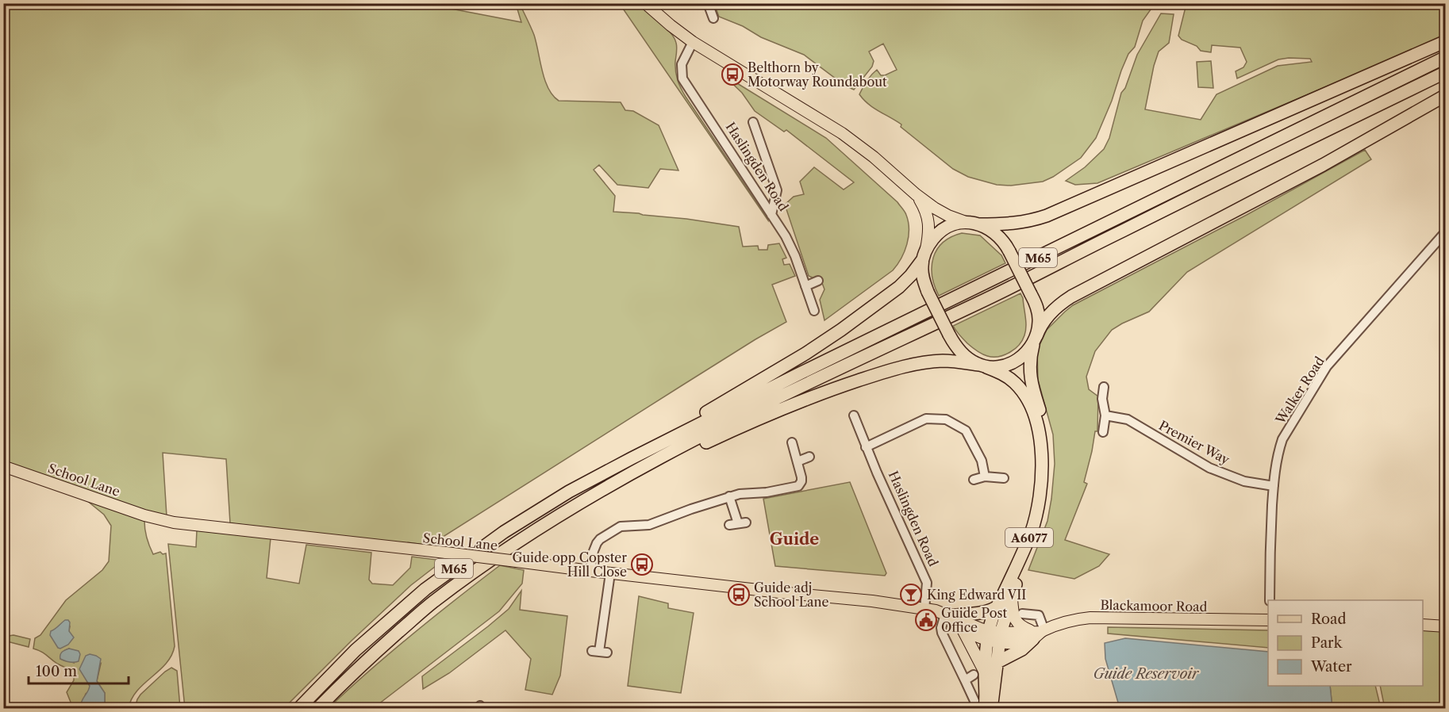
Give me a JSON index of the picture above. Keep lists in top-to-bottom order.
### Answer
{
  "streets": {
    "highway": ["M65", "A6077"],
    "main road": ["School Lane", "Blackamoor Road"],
    "street": ["Haslingden Road", "Walker Road", "Premier Way"]
  },
  "crossings": [
    ["Haslingden Road", "School Lane"],
    ["Walker Road", "Premier Way"],
    ["School Lane", "A6077"],
    ["School Lane", "Blackamoor Road"],
    ["A6077", "Blackamoor Road"]
  ],
  "districts": ["Guide"],
  "water": ["Guide Reservoir"],
  "places": {
    "bus stop": ["Belthorn by Motorway Roundabout", "Guide opp Copster Hill Close", "Guide adj School Lane"],
    "bar": ["King Edward VII"],
    "public building": ["Guide Post Office"]
  },
  "legend": ["Road", "Park", "Water"],
  "scale_bar": "100 m"
}
